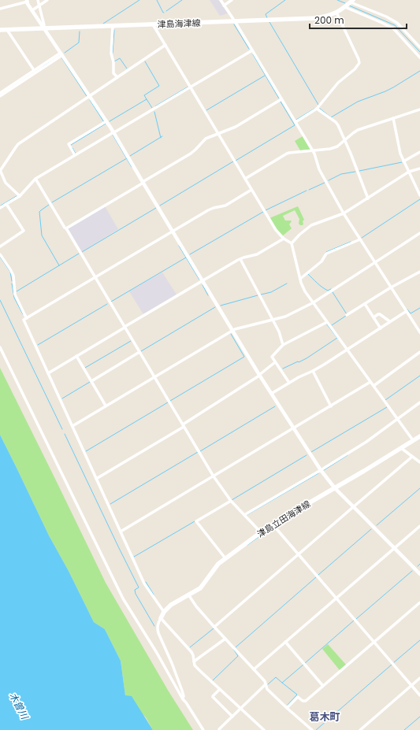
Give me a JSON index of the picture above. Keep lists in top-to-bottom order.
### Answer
{
  "streets": {
    "main road": ["津島海津線", "津島立田海津線"]
  },
  "districts": ["葛木町"],
  "water": ["木曽川"],
  "scale_bar": "200 m"
}
